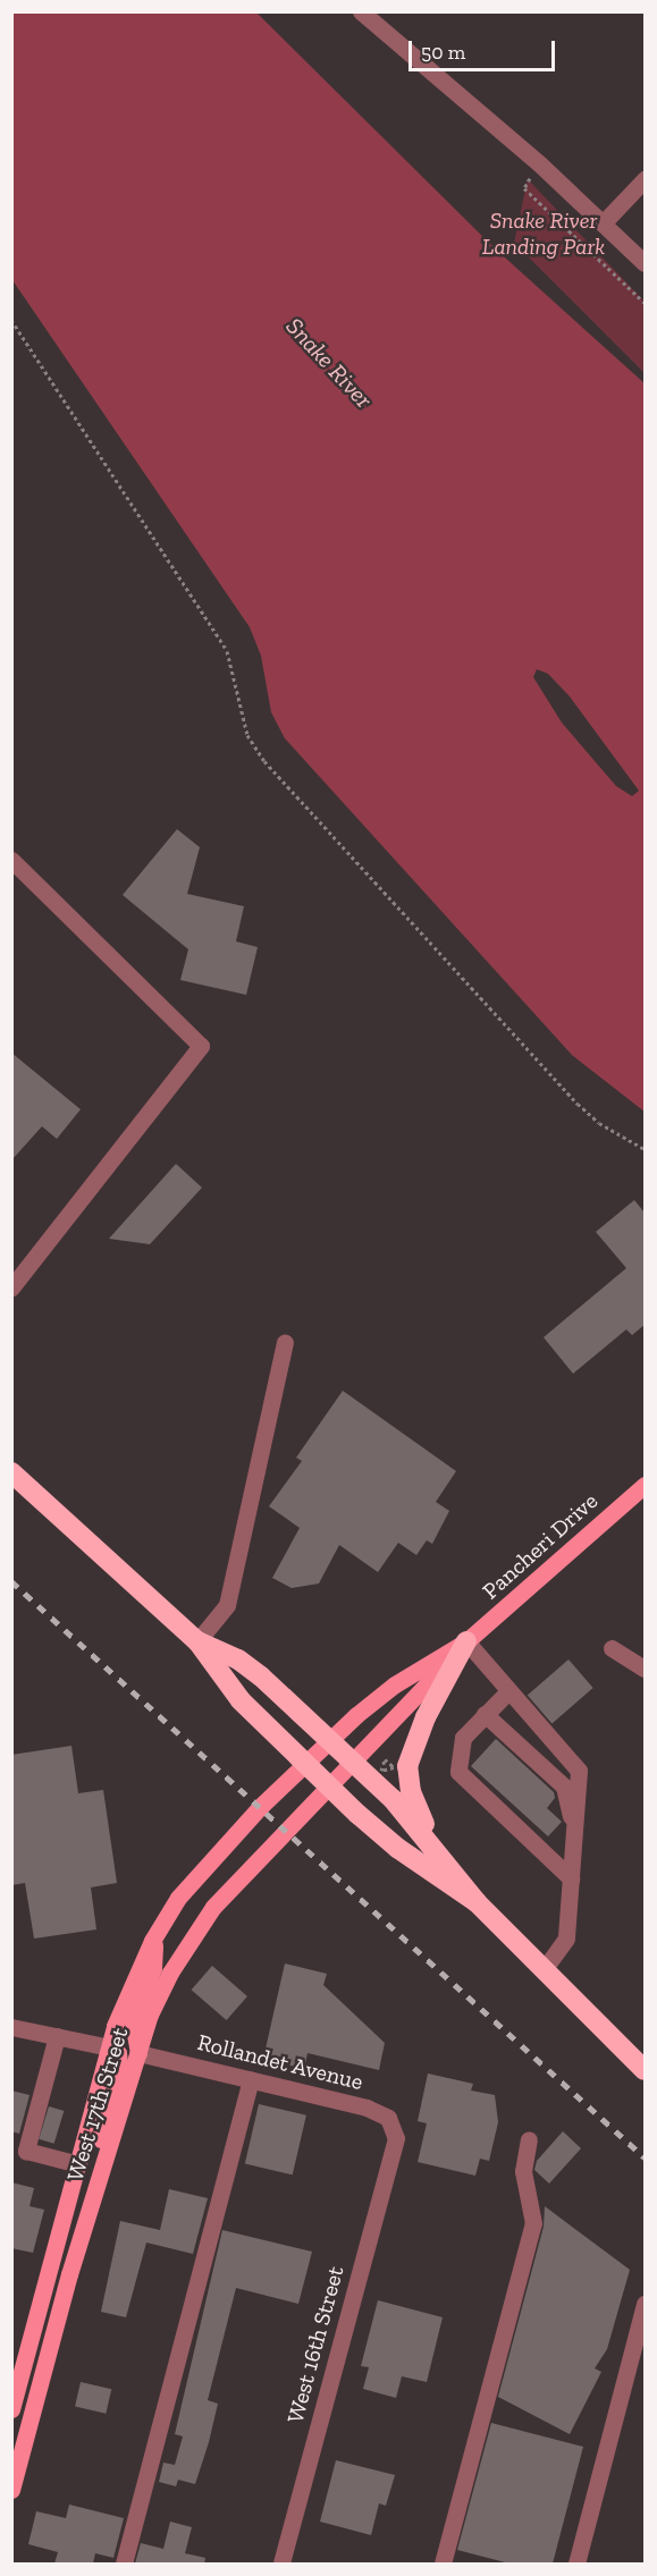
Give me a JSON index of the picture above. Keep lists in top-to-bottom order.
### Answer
{
  "streets": {
    "main road": ["Pancheri Drive", "West 17th Street"],
    "street": ["Rollandet Avenue", "West 16th Street"]
  },
  "crossings": [
    ["Pancheri Drive", "West 17th Street"],
    ["Rollandet Avenue", "West 17th Street"],
    ["Rollandet Avenue", "West 16th Street"]
  ],
  "water": ["Snake River"],
  "parks": ["Snake River Landing Park"],
  "scale_bar": "50 m"
}
